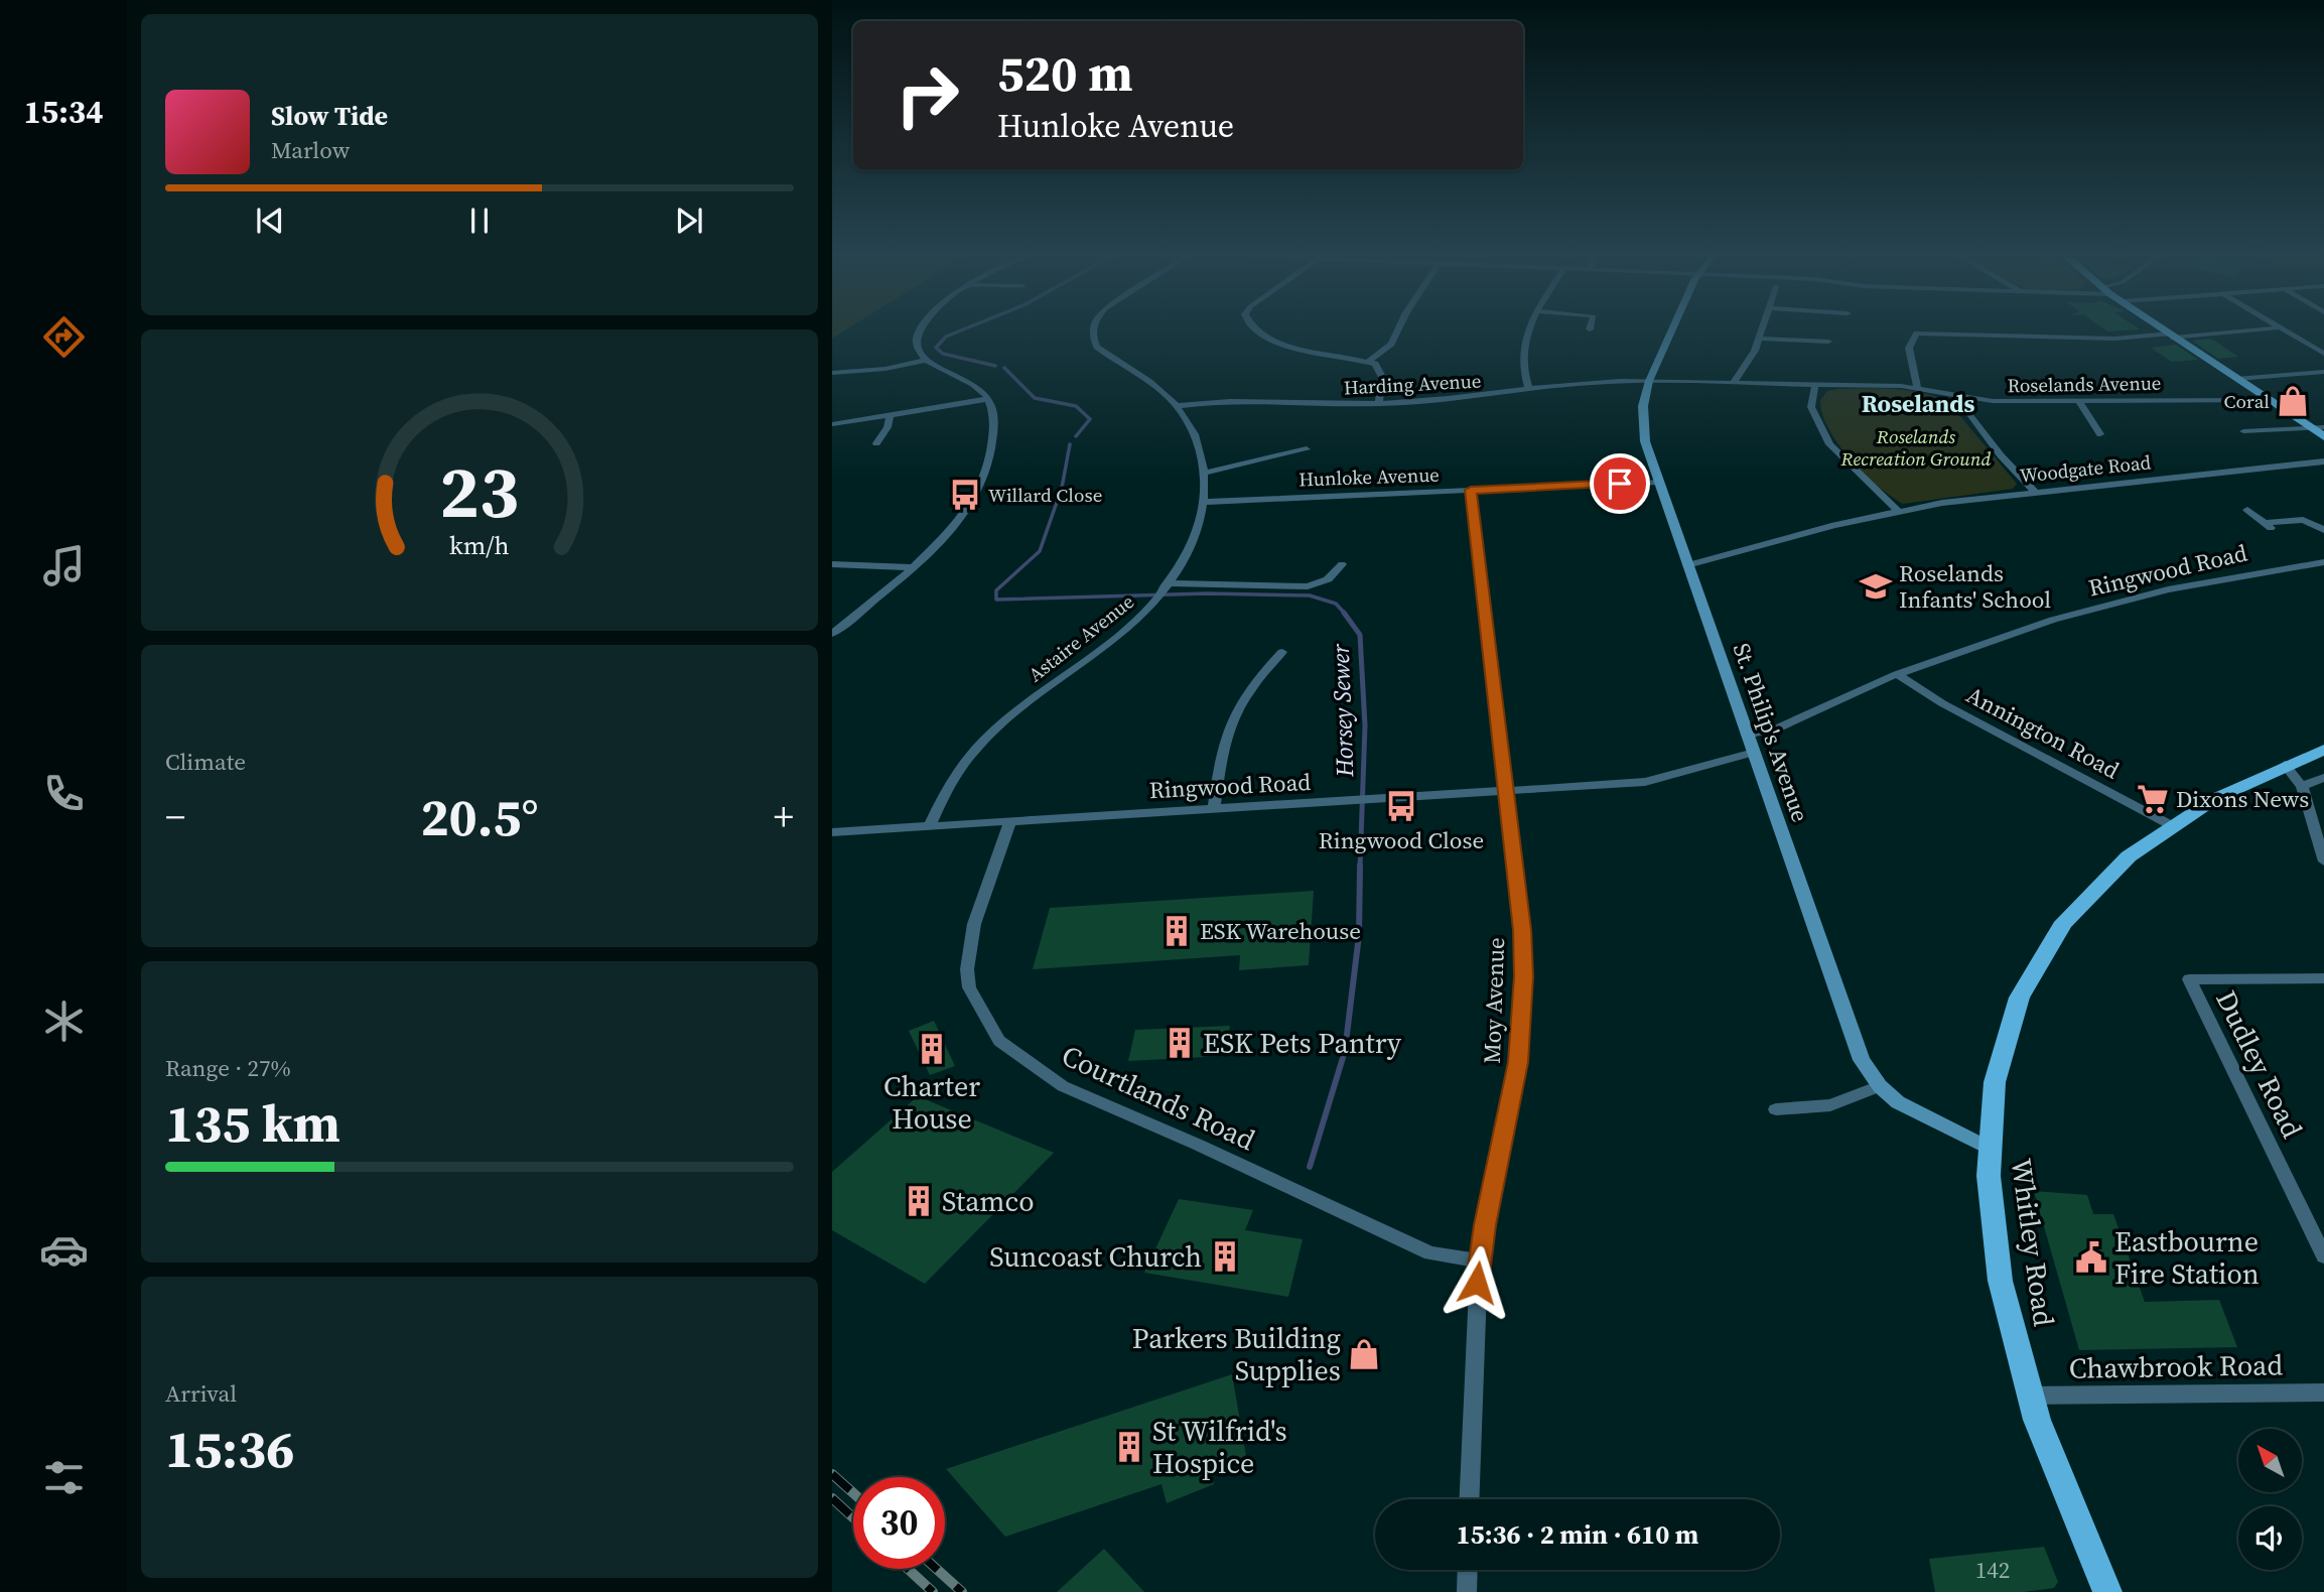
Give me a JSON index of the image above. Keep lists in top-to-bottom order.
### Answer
{
  "streets": {
    "main road": ["Whitley Road"],
    "street": [
      "Harding Avenue",
      "Roselands Avenue",
      "Woodgate Road",
      "Hunloke Avenue",
      "Ringwood Road",
      "Astaire Avenue",
      "St. Philip's Avenue",
      "Annington Road",
      "Moy Avenue",
      "Dudley Road",
      "Courtlands Road",
      "Chawbrook Road"
    ]
  },
  "crossings": [
    ["Harding Avenue", "Roselands Avenue"],
    ["Harding Avenue", "Astaire Avenue"],
    ["Harding Avenue", "St. Philip's Avenue"],
    ["Roselands Avenue", "St. Philip's Avenue"],
    ["Woodgate Road", "St. Philip's Avenue"],
    ["Hunloke Avenue", "Astaire Avenue"],
    ["Hunloke Avenue", "St. Philip's Avenue"],
    ["Hunloke Avenue", "Moy Avenue"],
    ["Ringwood Road", "Astaire Avenue"],
    ["Ringwood Road", "St. Philip's Avenue"],
    ["Ringwood Road", "Annington Road"],
    ["Ringwood Road", "Moy Avenue"],
    ["Ringwood Road", "Courtlands Road"],
    ["St. Philip's Avenue", "Whitley Road"],
    ["Annington Road", "Whitley Road"],
    ["Moy Avenue", "Courtlands Road"],
    ["Whitley Road", "Chawbrook Road"]
  ],
  "districts": ["Roselands"],
  "water": ["Horsey Sewer"],
  "parks": ["Roselands Recreation Ground"],
  "places": {
    "shop": ["Coral", "Parkers Building Supplies"],
    "bus stop": ["Willard Close", "Ringwood Close"],
    "school or university": ["Roselands Infants' School"],
    "supermarket": ["Dixons News"],
    "building": [
      "ESK Warehouse",
      "ESK Pets Pantry",
      "Charter House",
      "Stamco",
      "Suncoast Church",
      "St Wilfrid's Hospice"
    ],
    "public building": ["Eastbourne Fire Station"]
  },
  "house_numbers": ["142"],
  "north": "top left",
  "page": {
    "tabs": "15:34",
    "turn": ["520 m", "Hunloke Avenue"],
    "song": ["Slow Tide", "Marlow"],
    "tile": [
      "Climate",
      ["Range · 27%", "135 km"],
      ["Arrival", "15:36"]
    ],
    "heat": ["−", "20.5°", "+"],
    "limit": "30",
    "trip": "15:36 · 2 min · 610 m",
    "gauge": ["23", "km/h"]
  }
}
